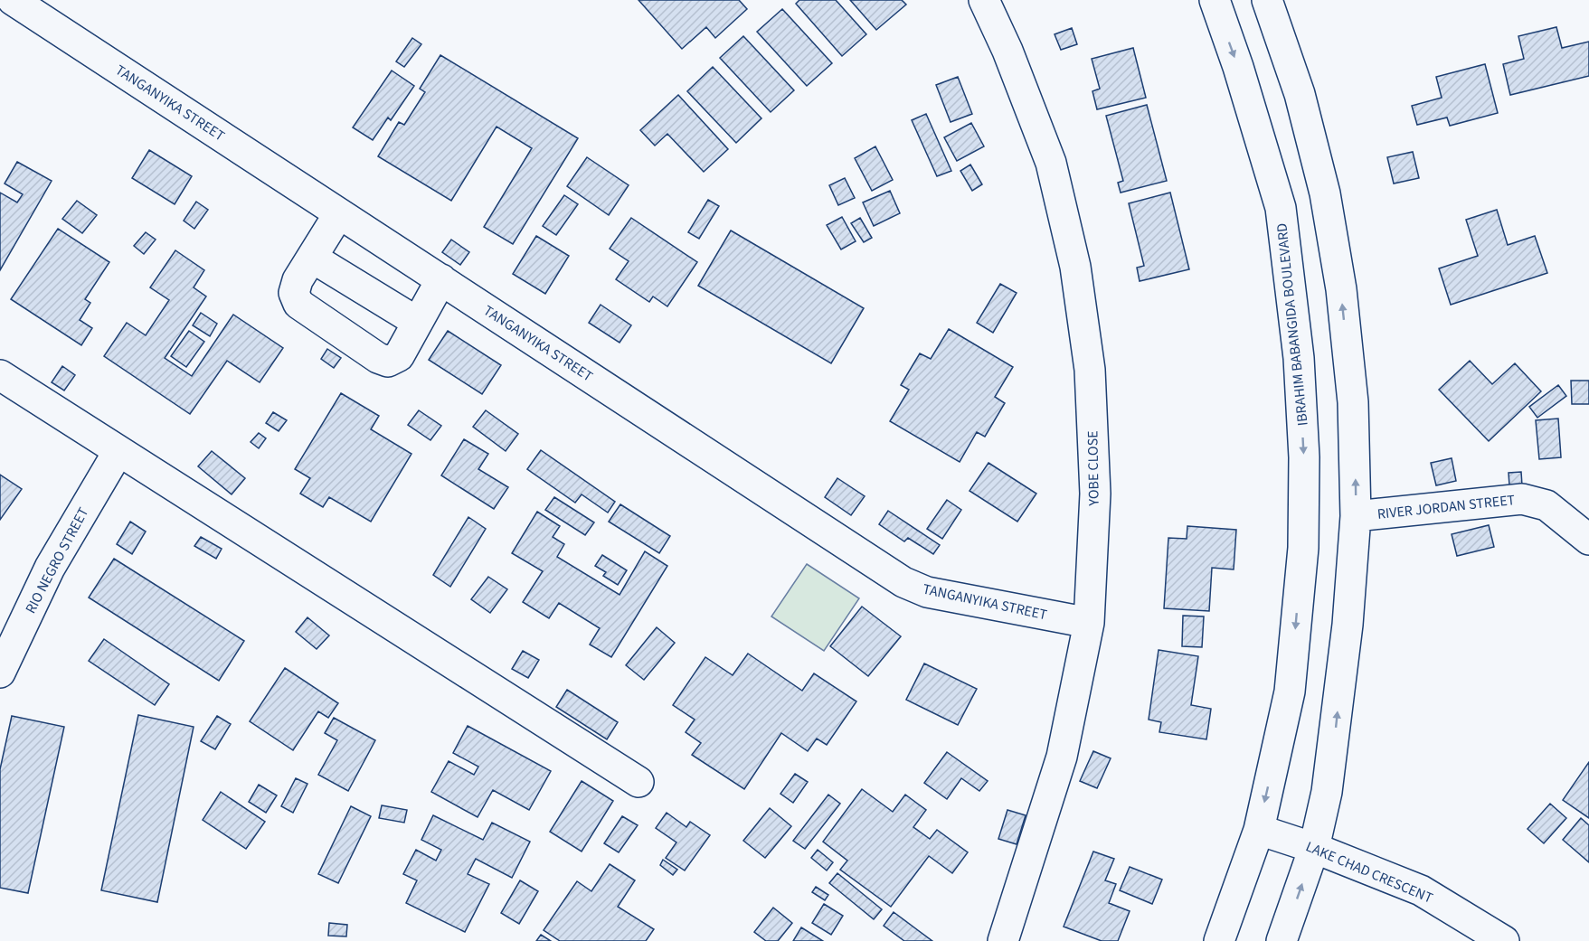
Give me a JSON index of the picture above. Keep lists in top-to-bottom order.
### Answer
{
  "streets": {
    "street": [
      "TANGANYIKA STREET",
      "IBRAHIM BABANGIDA BOULEVARD",
      "YOBE CLOSE",
      "RIVER JORDAN STREET",
      "RIO NEGRO STREET",
      "LAKE CHAD CRESCENT"
    ]
  },
  "crossings": [
    ["TANGANYIKA STREET", "YOBE CLOSE"],
    ["IBRAHIM BABANGIDA BOULEVARD", "LAKE CHAD CRESCENT"]
  ]
}
